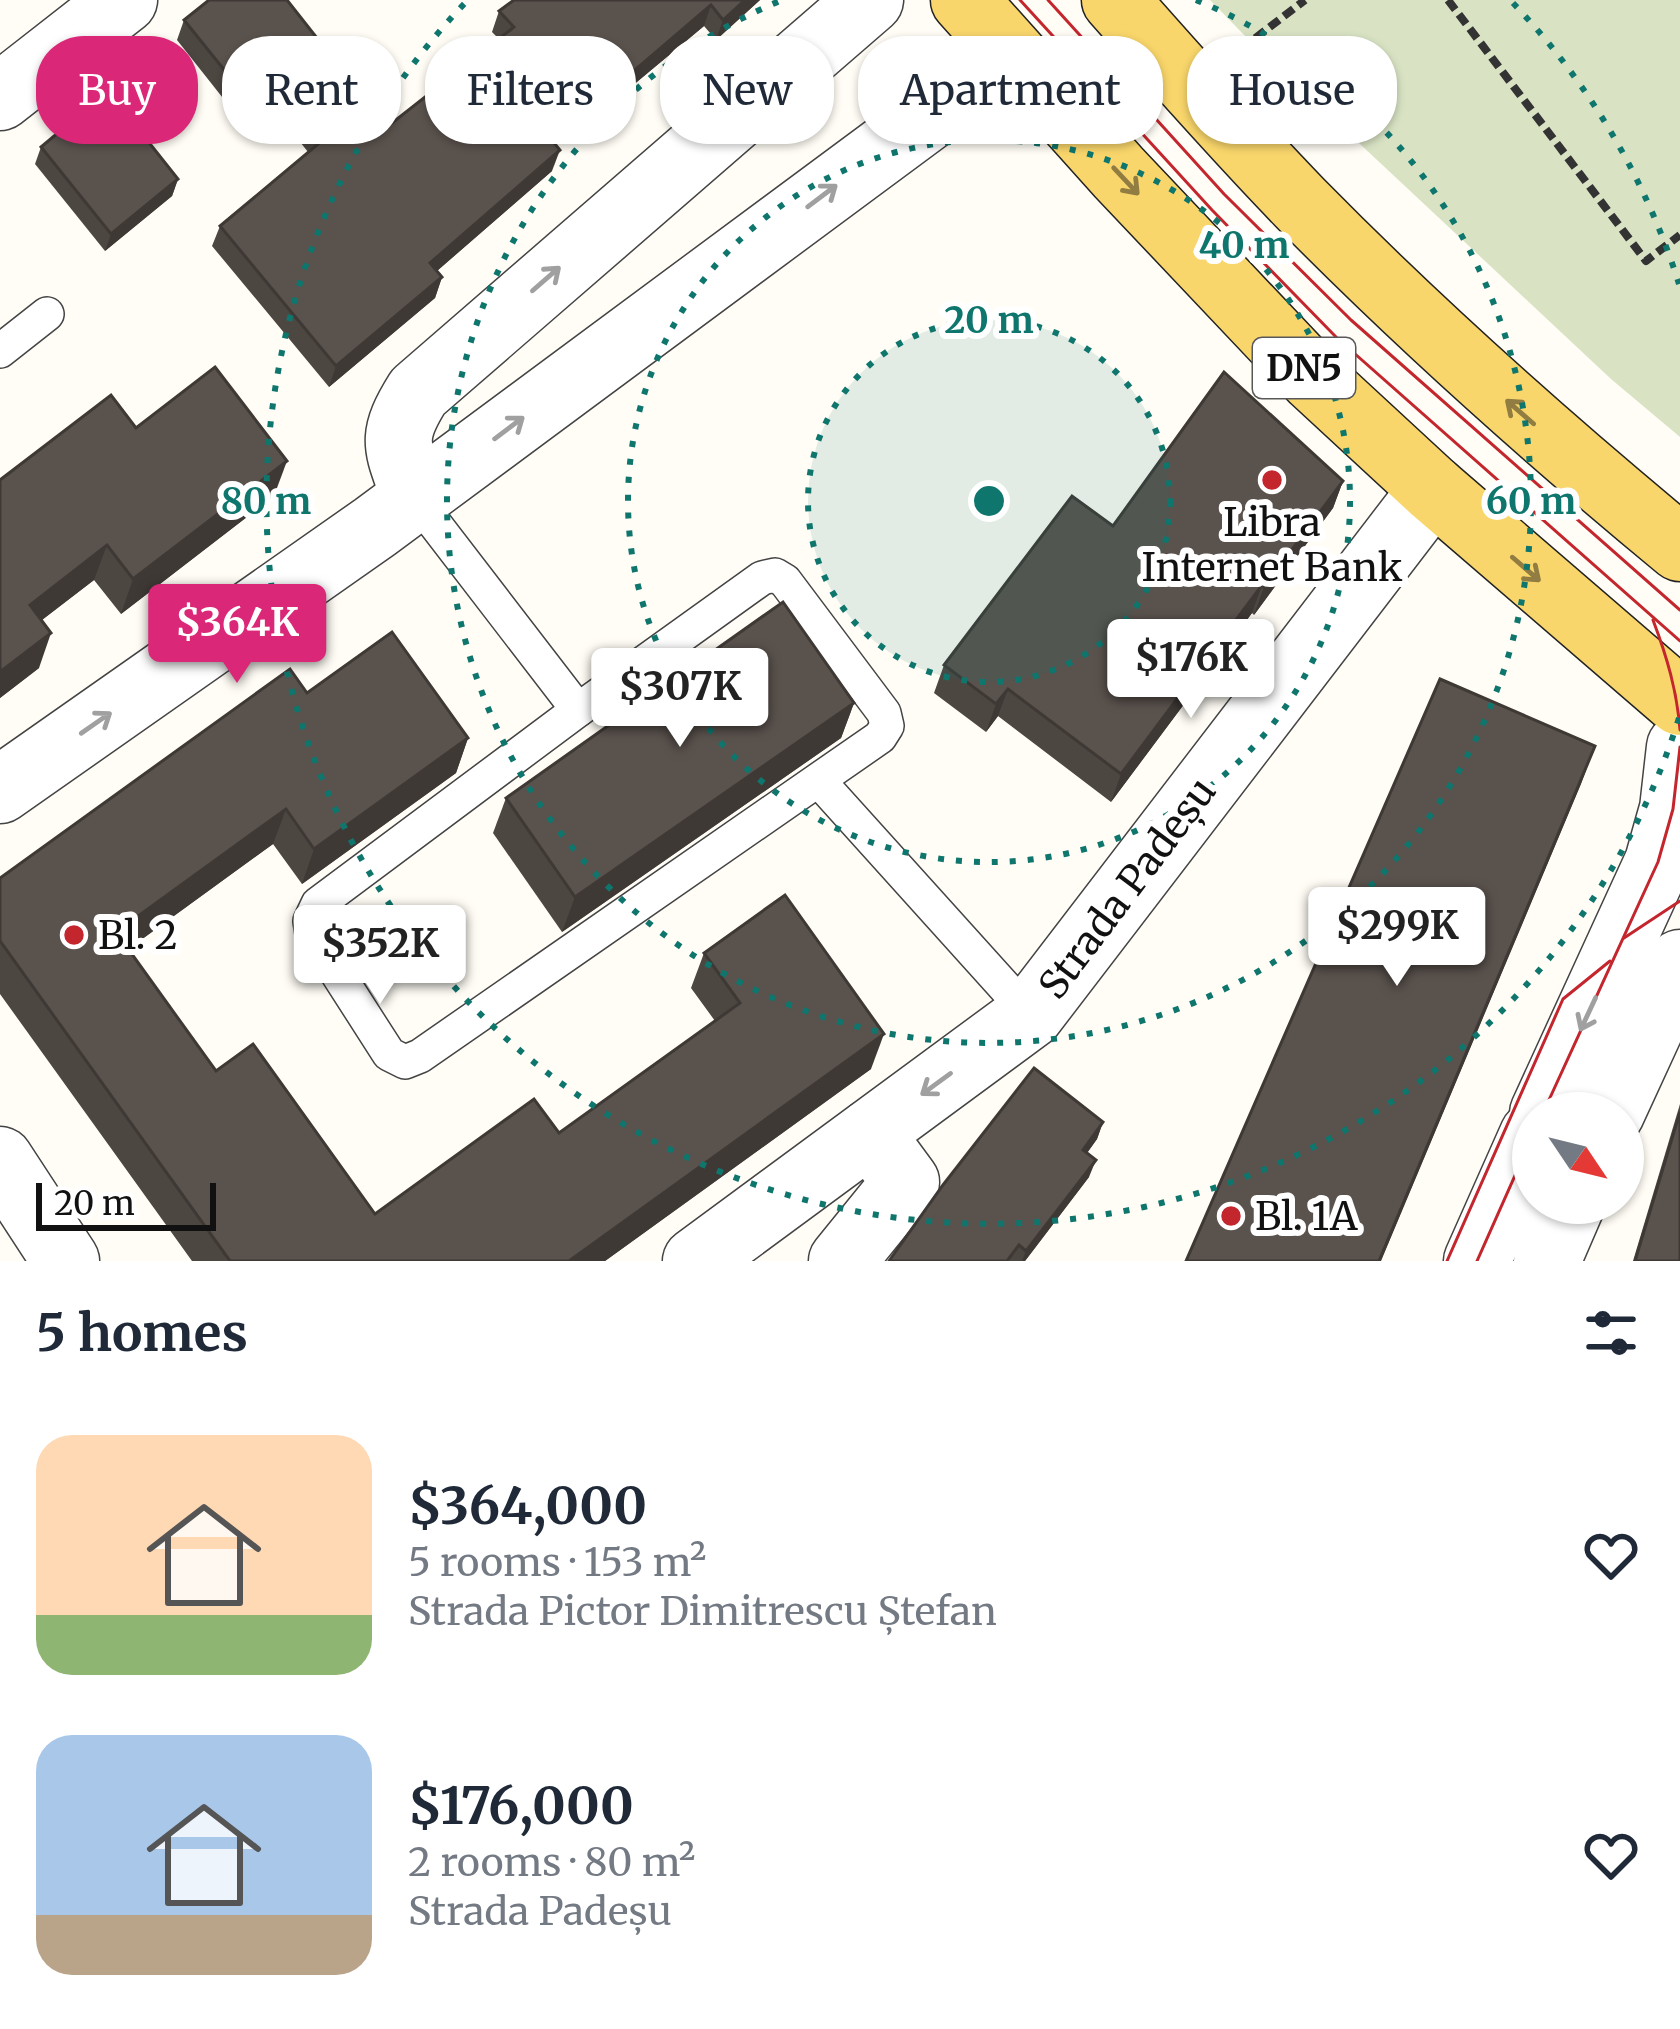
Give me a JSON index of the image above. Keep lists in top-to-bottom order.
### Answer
{
  "streets": {
    "main road": ["DN5"],
    "street": ["Strada Padeșu"]
  },
  "crossings": [
    ["DN5", "Strada Padeșu"]
  ],
  "places": ["Libra Internet Bank", "Bl. 2", "Bl. 1A"],
  "scale_bar": "20 m",
  "north": "bottom right",
  "page": {
    "chip": [
      "Buy",
      "Rent",
      "Filters",
      "New",
      "Apartment",
      "House"
    ],
    "price": [
      "$364K",
      "$176K",
      "$307K",
      "$299K",
      "$352K"
    ],
    "scale": "20 m",
    "heading": "5 homes",
    "list": [
      {
        "name": "$364,000",
        "note": "5 rooms · 153 m² · Strada Pictor Dimitrescu Ștefan"
      },
      {
        "name": "$176,000",
        "note": "2 rooms · 80 m² · Strada Padeșu"
      }
    ]
  },
  "rings": [
    "40 m",
    "20 m",
    "60 m",
    "80 m"
  ]
}
